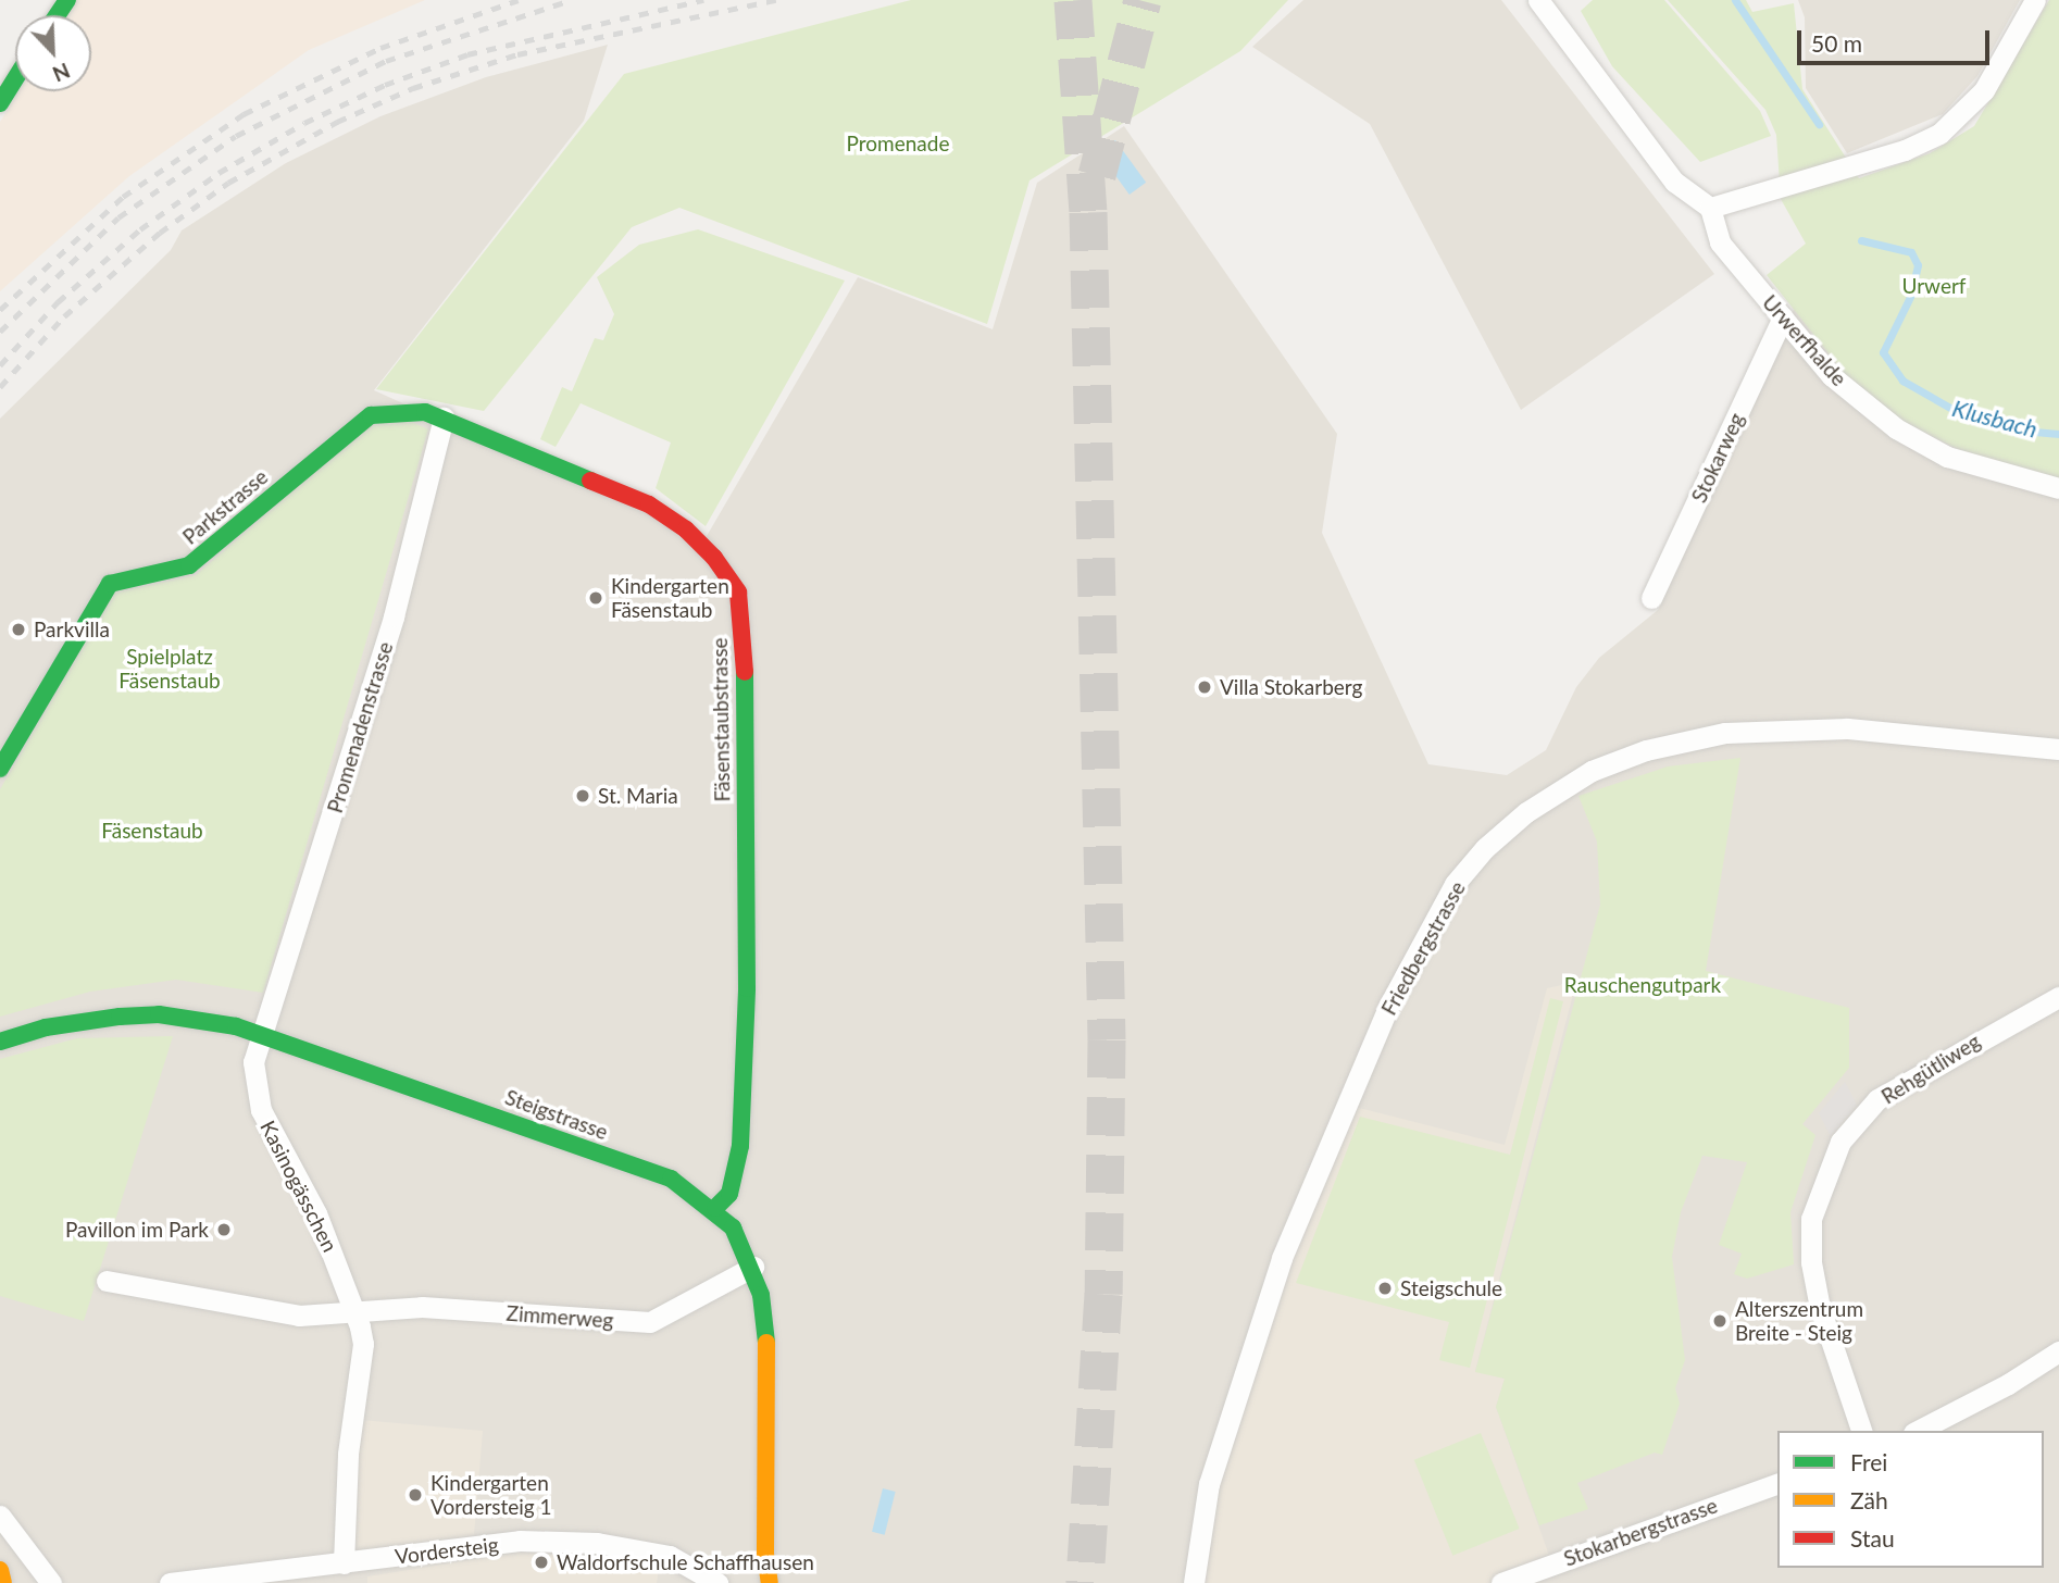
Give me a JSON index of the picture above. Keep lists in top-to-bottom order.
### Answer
{
  "streets": {
    "street": [
      "Urwerfhalde",
      "Stokarweg",
      "Parkstrasse",
      "Fäsenstaubstrasse",
      "Promenadenstrasse",
      "Friedbergstrasse",
      "Rehgütliweg",
      "Steigstrasse",
      "Kasinogässchen",
      "Zimmerweg",
      "Stokarbergstrasse",
      "Vordersteig"
    ]
  },
  "crossings": [
    ["Urwerfhalde", "Stokarweg"],
    ["Parkstrasse", "Fäsenstaubstrasse"],
    ["Parkstrasse", "Promenadenstrasse"],
    ["Fäsenstaubstrasse", "Promenadenstrasse"],
    ["Fäsenstaubstrasse", "Steigstrasse"],
    ["Promenadenstrasse", "Steigstrasse"],
    ["Promenadenstrasse", "Kasinogässchen"],
    ["Steigstrasse", "Kasinogässchen"],
    ["Steigstrasse", "Zimmerweg"],
    ["Kasinogässchen", "Zimmerweg"],
    ["Kasinogässchen", "Vordersteig"]
  ],
  "water": ["Klusbach"],
  "parks": [
    "Promenade",
    "Urwerf",
    "Spielplatz Fäsenstaub",
    "Fäsenstaub",
    "Rauschengutpark"
  ],
  "places": [
    "Kindergarten Fäsenstaub",
    "Parkvilla",
    "Villa Stokarberg",
    "St. Maria",
    "Pavillon im Park",
    "Steigschule",
    "Alterszentrum Breite - Steig",
    "Kindergarten Vordersteig 1",
    "Waldorfschule Schaffhausen"
  ],
  "legend": ["Frei", "Zäh", "Stau"],
  "scale_bar": "50 m",
  "north": "bottom right"
}
